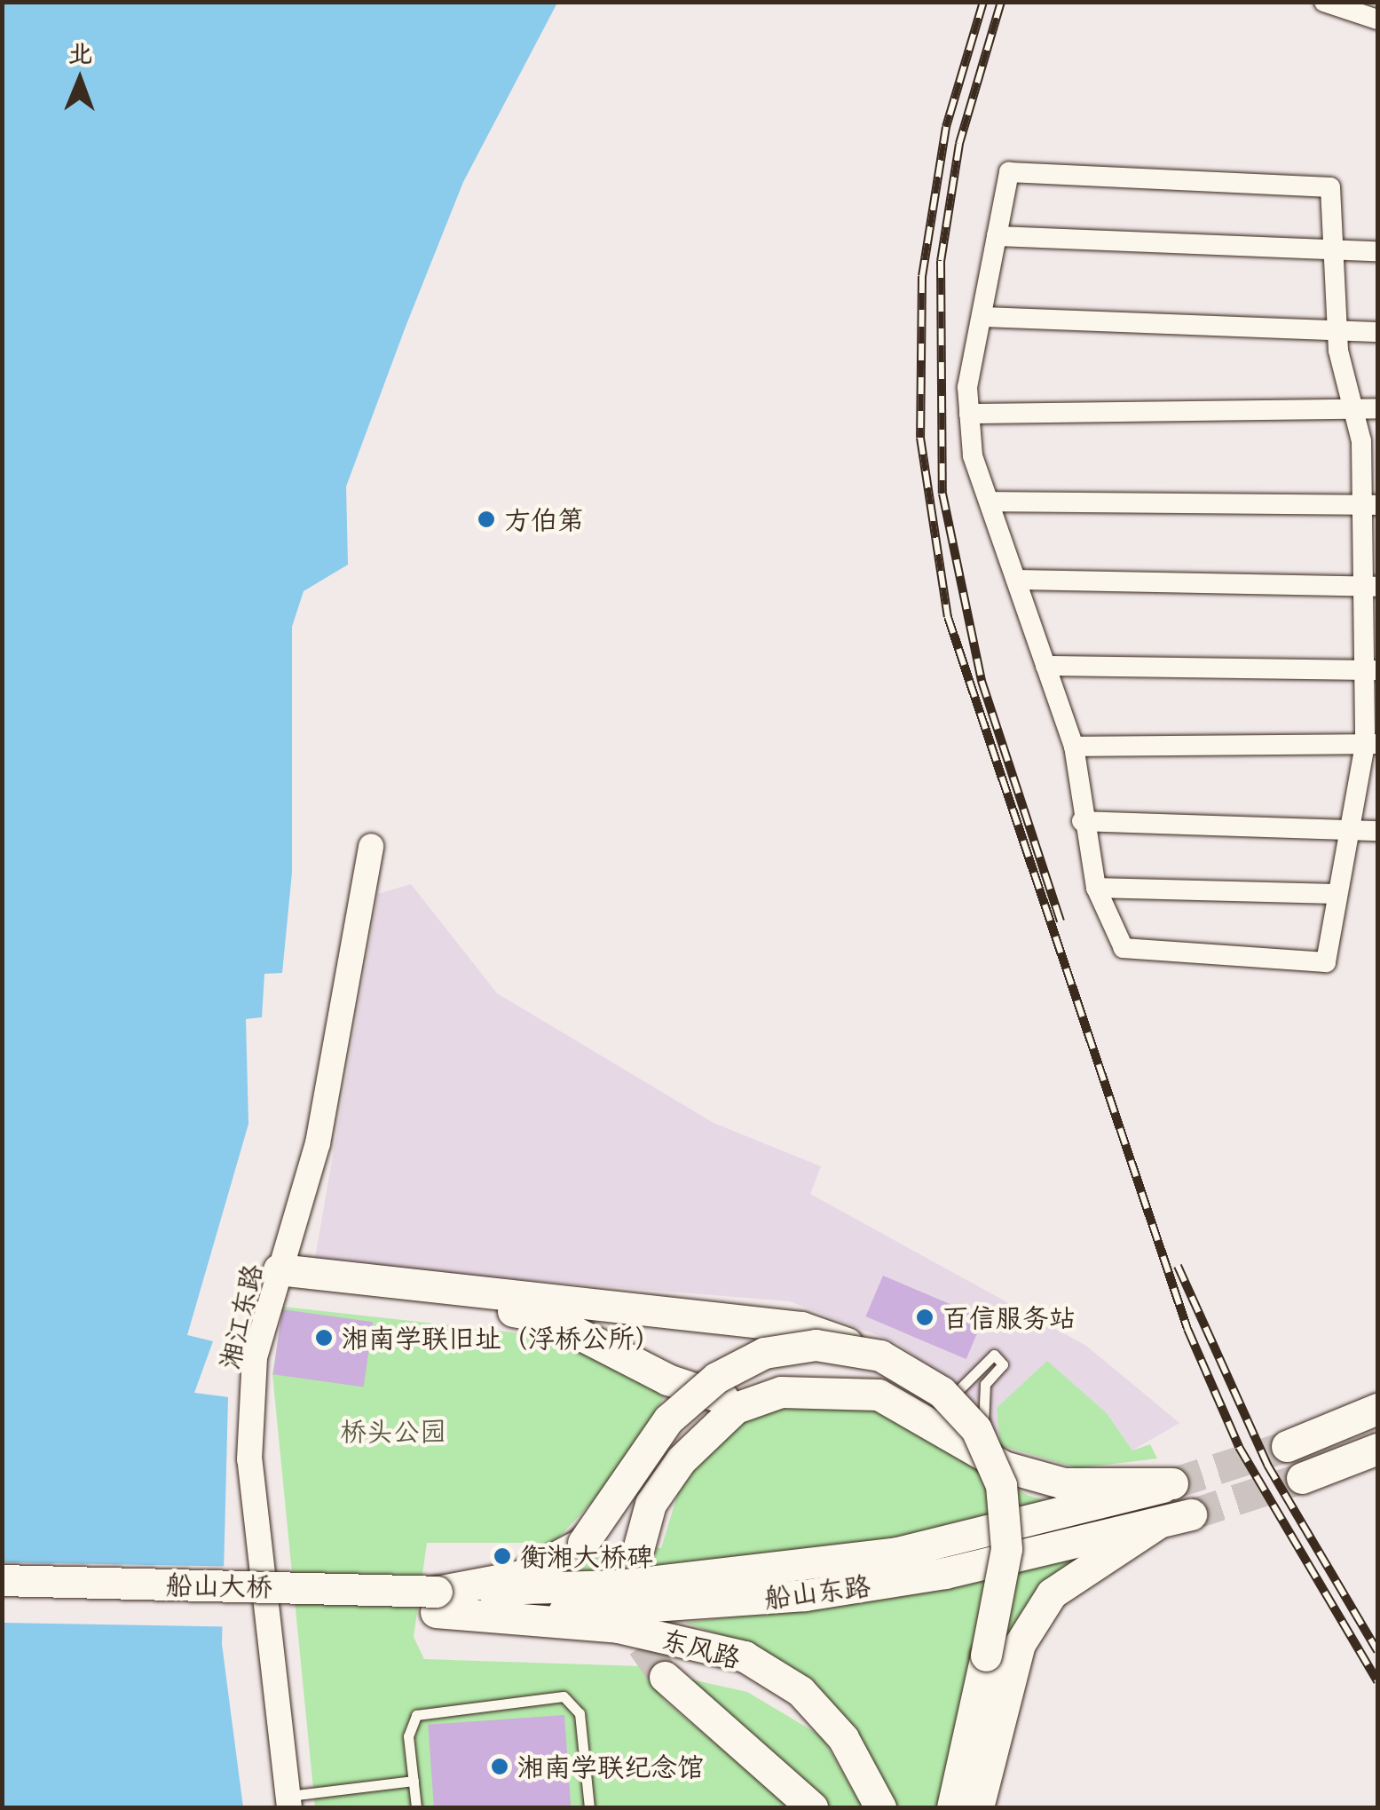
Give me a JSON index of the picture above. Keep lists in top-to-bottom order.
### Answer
{
  "streets": {
    "main road": ["船山大桥", "船山东路", "东风路"],
    "street": ["湘江东路"]
  },
  "crossings": [
    ["船山大桥", "船山东路"],
    ["船山大桥", "东风路"],
    ["船山东路", "东风路"]
  ],
  "parks": ["桥头公园"],
  "places": [
    "方伯第",
    "百信服务站",
    "湘南学联旧址（浮桥公所）",
    "衡湘大桥碑",
    "湘南学联纪念馆"
  ],
  "north": "top"
}
